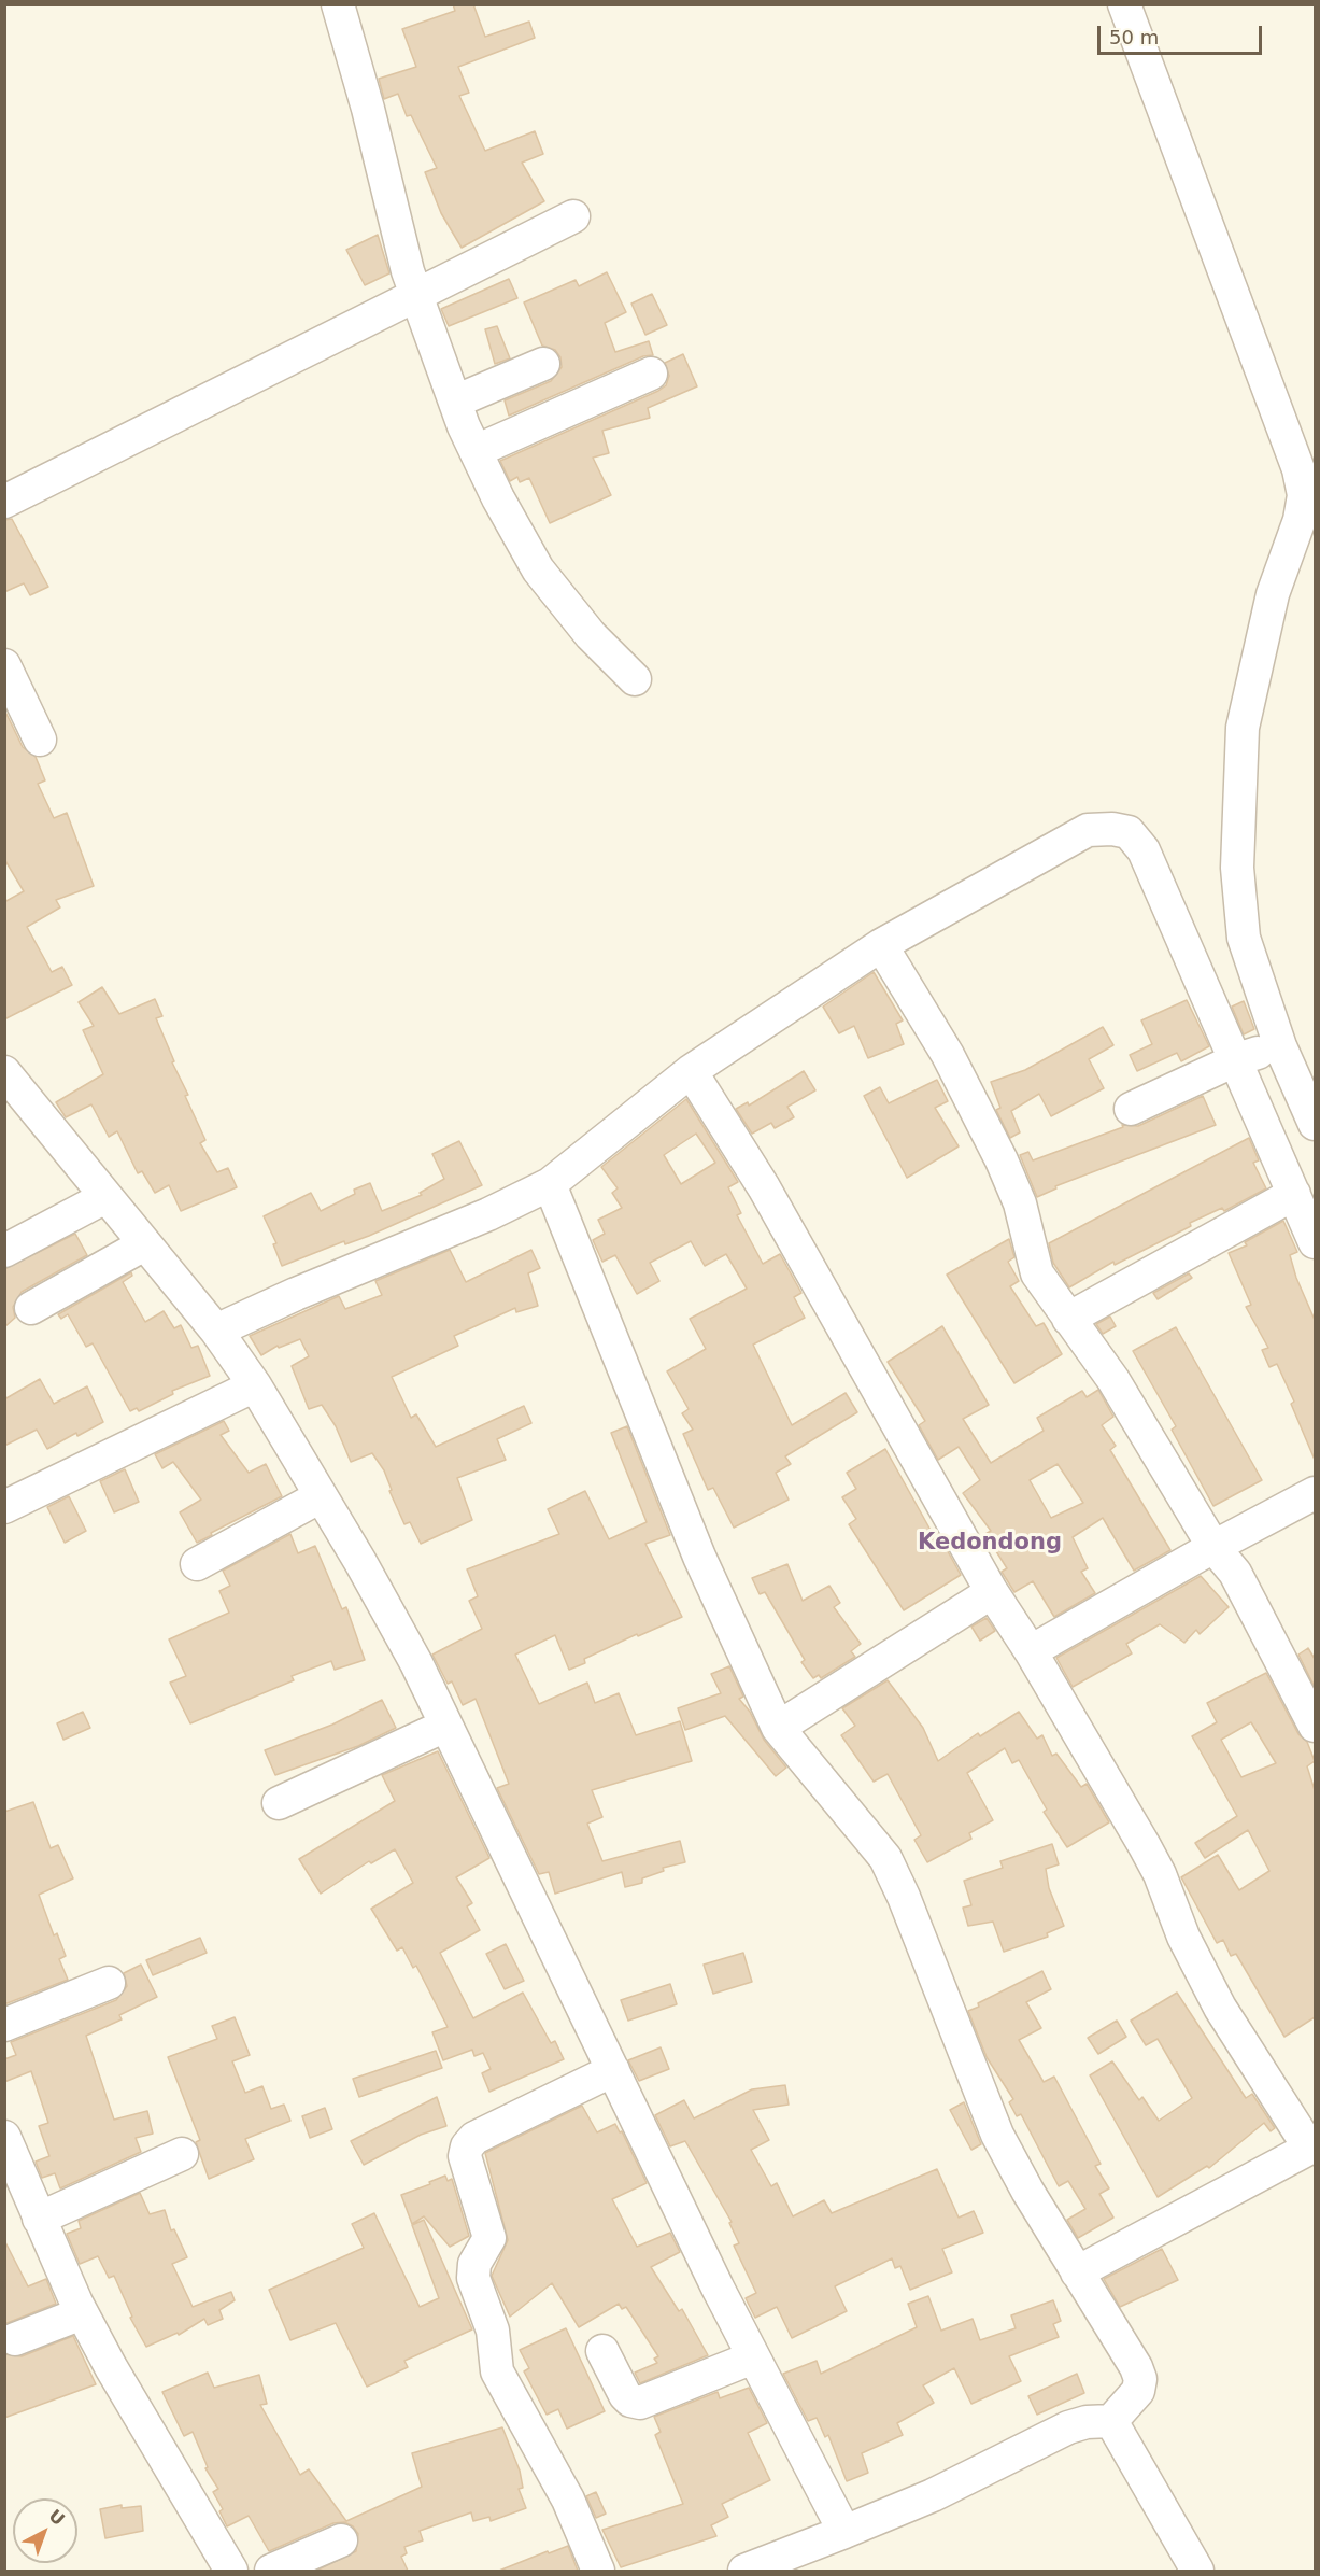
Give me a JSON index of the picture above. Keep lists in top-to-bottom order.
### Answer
{
  "districts": ["Kedondong"],
  "scale_bar": "50 m",
  "north": "top right"
}
